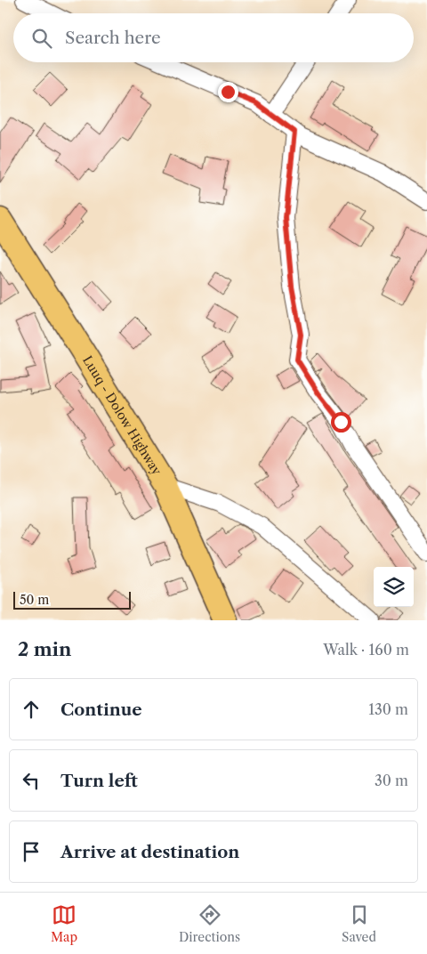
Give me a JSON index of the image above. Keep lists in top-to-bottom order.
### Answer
{
  "streets": {
    "main road": ["Luuq - Dolow Highway"]
  },
  "scale_bar": "50 m",
  "page": {
    "search": "Search here",
    "scale": "50 m",
    "heading": ["2 min", "Walk · 160 m"],
    "list": [
      ["Continue", "130 m"],
      ["Turn left", "30 m"],
      "Arrive at destination"
    ],
    "nav": ["Map", "Directions", "Saved"]
  }
}
